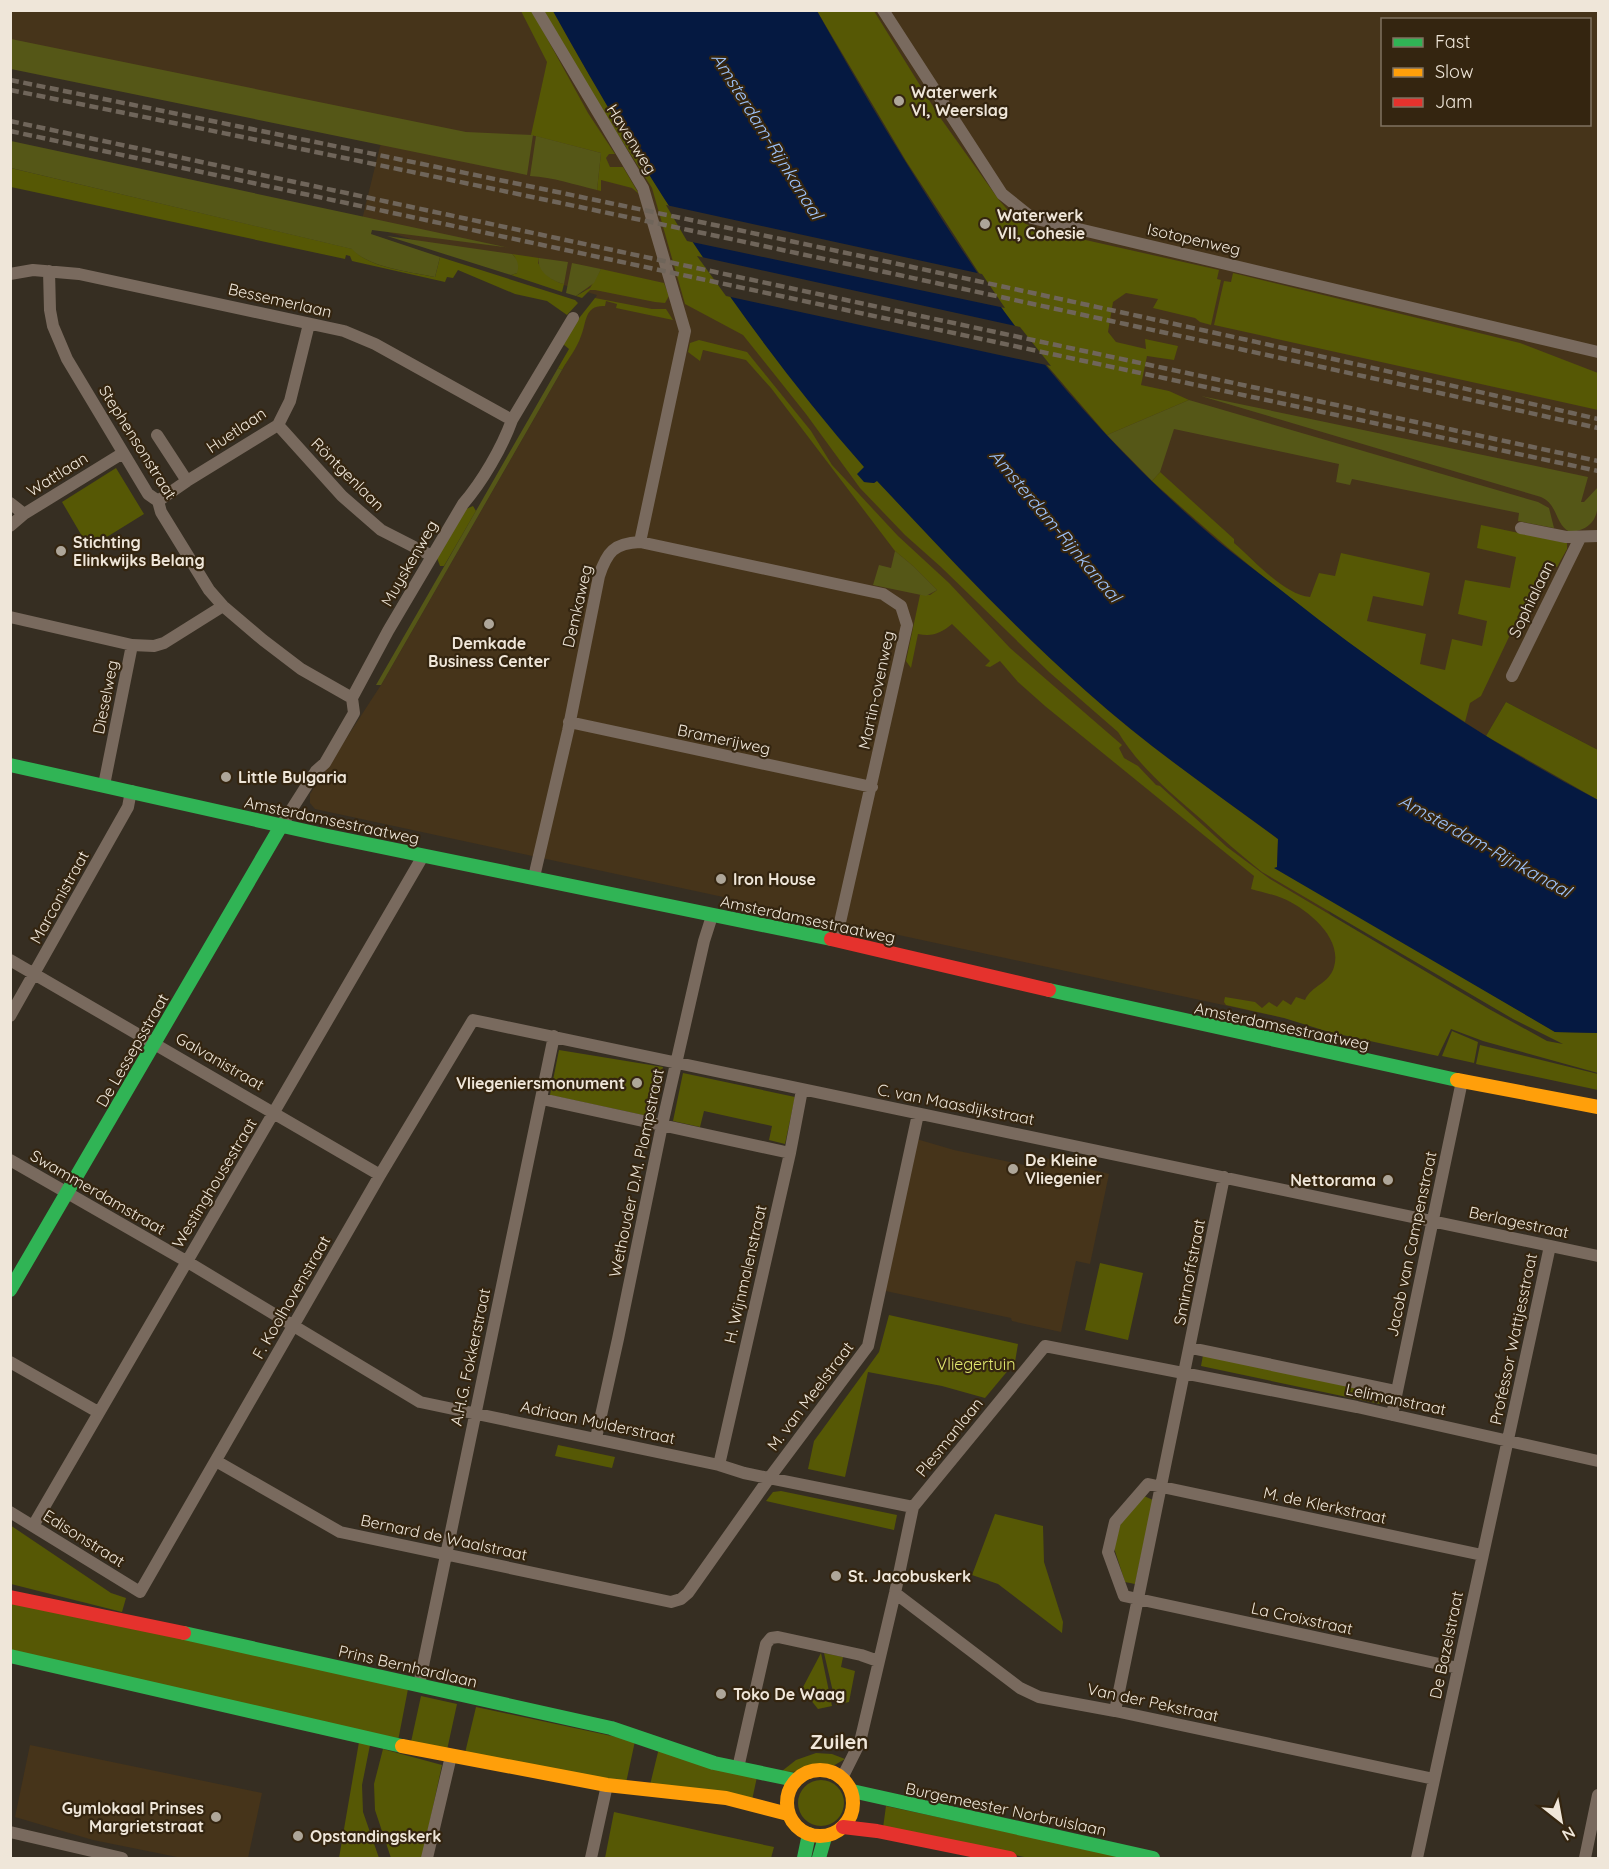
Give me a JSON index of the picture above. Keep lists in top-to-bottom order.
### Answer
{
  "streets": {
    "main road": [
      "Amsterdamsestraatweg",
      "De Lessepsstraat",
      "Prins Bernhardlaan",
      "Burgemeester Norbruislaan"
    ],
    "street": [
      "Havenweg",
      "Isotopenweg",
      "Bessemerlaan",
      "Huetlaan",
      "Stephensonstraat",
      "Wattlaan",
      "Röntgenlaan",
      "Muyskenweg",
      "Sophialaan",
      "Demkaweg",
      "Martin-ovenweg",
      "Dieselweg",
      "Bramerijweg",
      "Marconistraat",
      "Galvanistraat",
      "C. van Maasdijkstraat",
      "Wethouder D.M. Plompstraat",
      "Westinghousestraat",
      "Swammerdamstraat",
      "Berlagestraat",
      "Jacob van Campenstraat",
      "Smirnoffstraat",
      "H. Wijnmalenstraat",
      "F. Koolhovenstraat",
      "Professor Wattjesstraat",
      "A.H.G. Fokkerstraat",
      "M. van Meelstraat",
      "Lelimanstraat",
      "Adriaan Mulderstraat",
      "Plesmanlaan",
      "M. de Klerkstraat",
      "Bernard de Waalstraat",
      "Edisonstraat",
      "La Croixstraat",
      "De Bazelstraat",
      "Van der Pekstraat"
    ]
  },
  "crossings": [
    ["Havenweg", "Demkaweg"],
    ["Havenweg", "Martin-ovenweg"],
    ["Bessemerlaan", "Huetlaan"],
    ["Bessemerlaan", "Stephensonstraat"],
    ["Bessemerlaan", "Muyskenweg"],
    ["Huetlaan", "Stephensonstraat"],
    ["Huetlaan", "Röntgenlaan"],
    ["Stephensonstraat", "Wattlaan"],
    ["Stephensonstraat", "Muyskenweg"],
    ["Stephensonstraat", "Dieselweg"],
    ["Röntgenlaan", "Muyskenweg"],
    ["Muyskenweg", "Amsterdamsestraatweg"],
    ["Muyskenweg", "De Lessepsstraat"],
    ["Demkaweg", "Martin-ovenweg"],
    ["Demkaweg", "Bramerijweg"],
    ["Demkaweg", "Amsterdamsestraatweg"],
    ["Martin-ovenweg", "Bramerijweg"],
    ["Martin-ovenweg", "Amsterdamsestraatweg"],
    ["Dieselweg", "Amsterdamsestraatweg"],
    ["Amsterdamsestraatweg", "Marconistraat"],
    ["Amsterdamsestraatweg", "De Lessepsstraat"],
    ["Amsterdamsestraatweg", "Wethouder D.M. Plompstraat"],
    ["Amsterdamsestraatweg", "Westinghousestraat"],
    ["Amsterdamsestraatweg", "Jacob van Campenstraat"],
    ["Marconistraat", "Galvanistraat"],
    ["De Lessepsstraat", "Galvanistraat"],
    ["De Lessepsstraat", "Swammerdamstraat"],
    ["Galvanistraat", "Westinghousestraat"],
    ["Galvanistraat", "F. Koolhovenstraat"],
    ["C. van Maasdijkstraat", "Wethouder D.M. Plompstraat"],
    ["C. van Maasdijkstraat", "Berlagestraat"],
    ["C. van Maasdijkstraat", "Jacob van Campenstraat"],
    ["C. van Maasdijkstraat", "Smirnoffstraat"],
    ["C. van Maasdijkstraat", "H. Wijnmalenstraat"],
    ["C. van Maasdijkstraat", "F. Koolhovenstraat"],
    ["C. van Maasdijkstraat", "A.H.G. Fokkerstraat"],
    ["C. van Maasdijkstraat", "M. van Meelstraat"],
    ["Wethouder D.M. Plompstraat", "Adriaan Mulderstraat"],
    ["Westinghousestraat", "Swammerdamstraat"],
    ["Westinghousestraat", "Edisonstraat"],
    ["Swammerdamstraat", "F. Koolhovenstraat"],
    ["Swammerdamstraat", "Adriaan Mulderstraat"],
    ["Berlagestraat", "Jacob van Campenstraat"],
    ["Berlagestraat", "Professor Wattjesstraat"],
    ["Jacob van Campenstraat", "Lelimanstraat"],
    ["Smirnoffstraat", "Lelimanstraat"],
    ["Smirnoffstraat", "Plesmanlaan"],
    ["Smirnoffstraat", "M. de Klerkstraat"],
    ["Smirnoffstraat", "La Croixstraat"],
    ["Smirnoffstraat", "Van der Pekstraat"],
    ["H. Wijnmalenstraat", "Adriaan Mulderstraat"],
    ["F. Koolhovenstraat", "Adriaan Mulderstraat"],
    ["F. Koolhovenstraat", "Bernard de Waalstraat"],
    ["F. Koolhovenstraat", "Edisonstraat"],
    ["Professor Wattjesstraat", "Lelimanstraat"],
    ["Professor Wattjesstraat", "De Bazelstraat"],
    ["A.H.G. Fokkerstraat", "Adriaan Mulderstraat"],
    ["A.H.G. Fokkerstraat", "Bernard de Waalstraat"],
    ["A.H.G. Fokkerstraat", "Prins Bernhardlaan"],
    ["M. van Meelstraat", "Adriaan Mulderstraat"],
    ["M. van Meelstraat", "Bernard de Waalstraat"],
    ["Lelimanstraat", "Plesmanlaan"],
    ["Lelimanstraat", "De Bazelstraat"],
    ["Adriaan Mulderstraat", "Plesmanlaan"],
    ["Plesmanlaan", "Prins Bernhardlaan"],
    ["Plesmanlaan", "Van der Pekstraat"],
    ["Plesmanlaan", "Burgemeester Norbruislaan"],
    ["M. de Klerkstraat", "De Bazelstraat"],
    ["La Croixstraat", "De Bazelstraat"],
    ["De Bazelstraat", "Van der Pekstraat"],
    ["Prins Bernhardlaan", "Burgemeester Norbruislaan"]
  ],
  "districts": ["Zuilen"],
  "water": ["Amsterdam-Rijnkanaal"],
  "parks": ["Vliegertuin"],
  "places": [
    "Waterwerk VI, Weerslag",
    "Waterwerk VII, Cohesie",
    "Stichting Elinkwijks Belang",
    "Demkade Business Center",
    "Little Bulgaria",
    "Iron House",
    "Vliegeniersmonument",
    "De Kleine Vliegenier",
    "Nettorama",
    "St. Jacobuskerk",
    "Toko De Waag",
    "Gymlokaal Prinses Margrietstraat",
    "Opstandingskerk"
  ],
  "legend": ["Fast", "Slow", "Jam"],
  "north": "bottom right"
}
